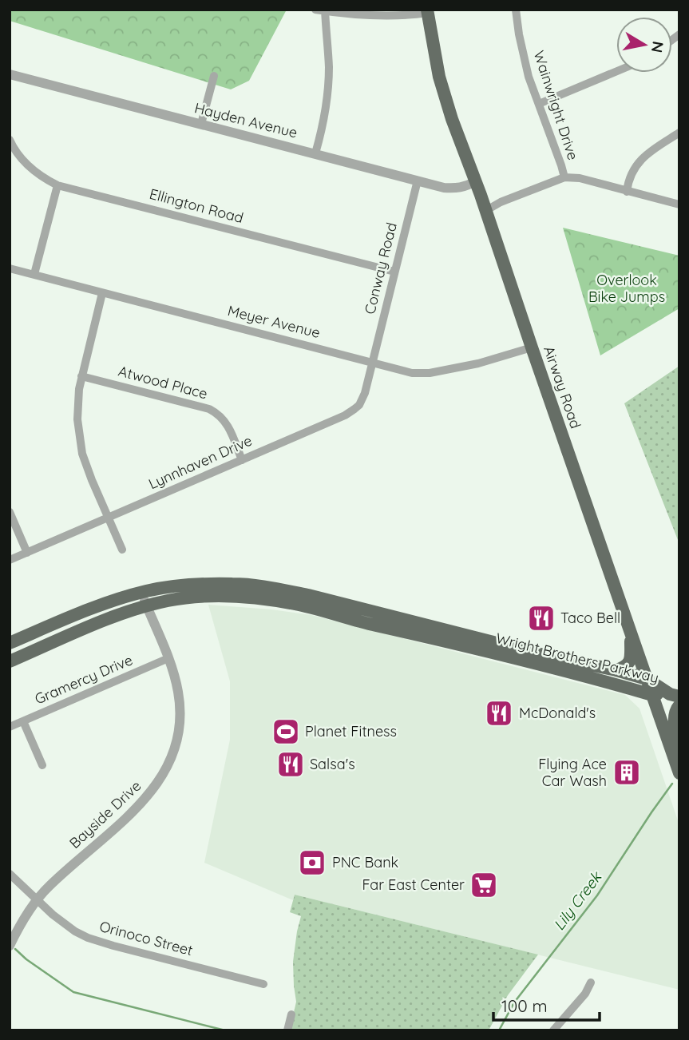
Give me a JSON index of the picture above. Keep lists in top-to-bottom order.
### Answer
{
  "streets": {
    "main road": ["Airway Road", "Wright Brothers Parkway"],
    "street": [
      "Wainwright Drive",
      "Hayden Avenue",
      "Ellington Road",
      "Conway Road",
      "Meyer Avenue",
      "Atwood Place",
      "Lynnhaven Drive",
      "Gramercy Drive",
      "Bayside Drive",
      "Orinoco Street"
    ]
  },
  "crossings": [
    ["Hayden Avenue", "Conway Road"],
    ["Hayden Avenue", "Airway Road"],
    ["Ellington Road", "Conway Road"],
    ["Conway Road", "Meyer Avenue"],
    ["Conway Road", "Lynnhaven Drive"],
    ["Meyer Avenue", "Airway Road"],
    ["Meyer Avenue", "Lynnhaven Drive"],
    ["Atwood Place", "Lynnhaven Drive"],
    ["Airway Road", "Wright Brothers Parkway"],
    ["Wright Brothers Parkway", "Bayside Drive"],
    ["Gramercy Drive", "Bayside Drive"],
    ["Bayside Drive", "Orinoco Street"]
  ],
  "water": ["Lily Creek"],
  "parks": ["Overlook Bike Jumps"],
  "places": {
    "restaurant": ["Taco Bell", "McDonald's", "Salsa's"],
    "sports": ["Planet Fitness"],
    "building": ["Flying Ace Car Wash"],
    "bank": ["PNC Bank"],
    "supermarket": ["Far East Center"]
  },
  "scale_bar": "100 m",
  "north": "right"
}
